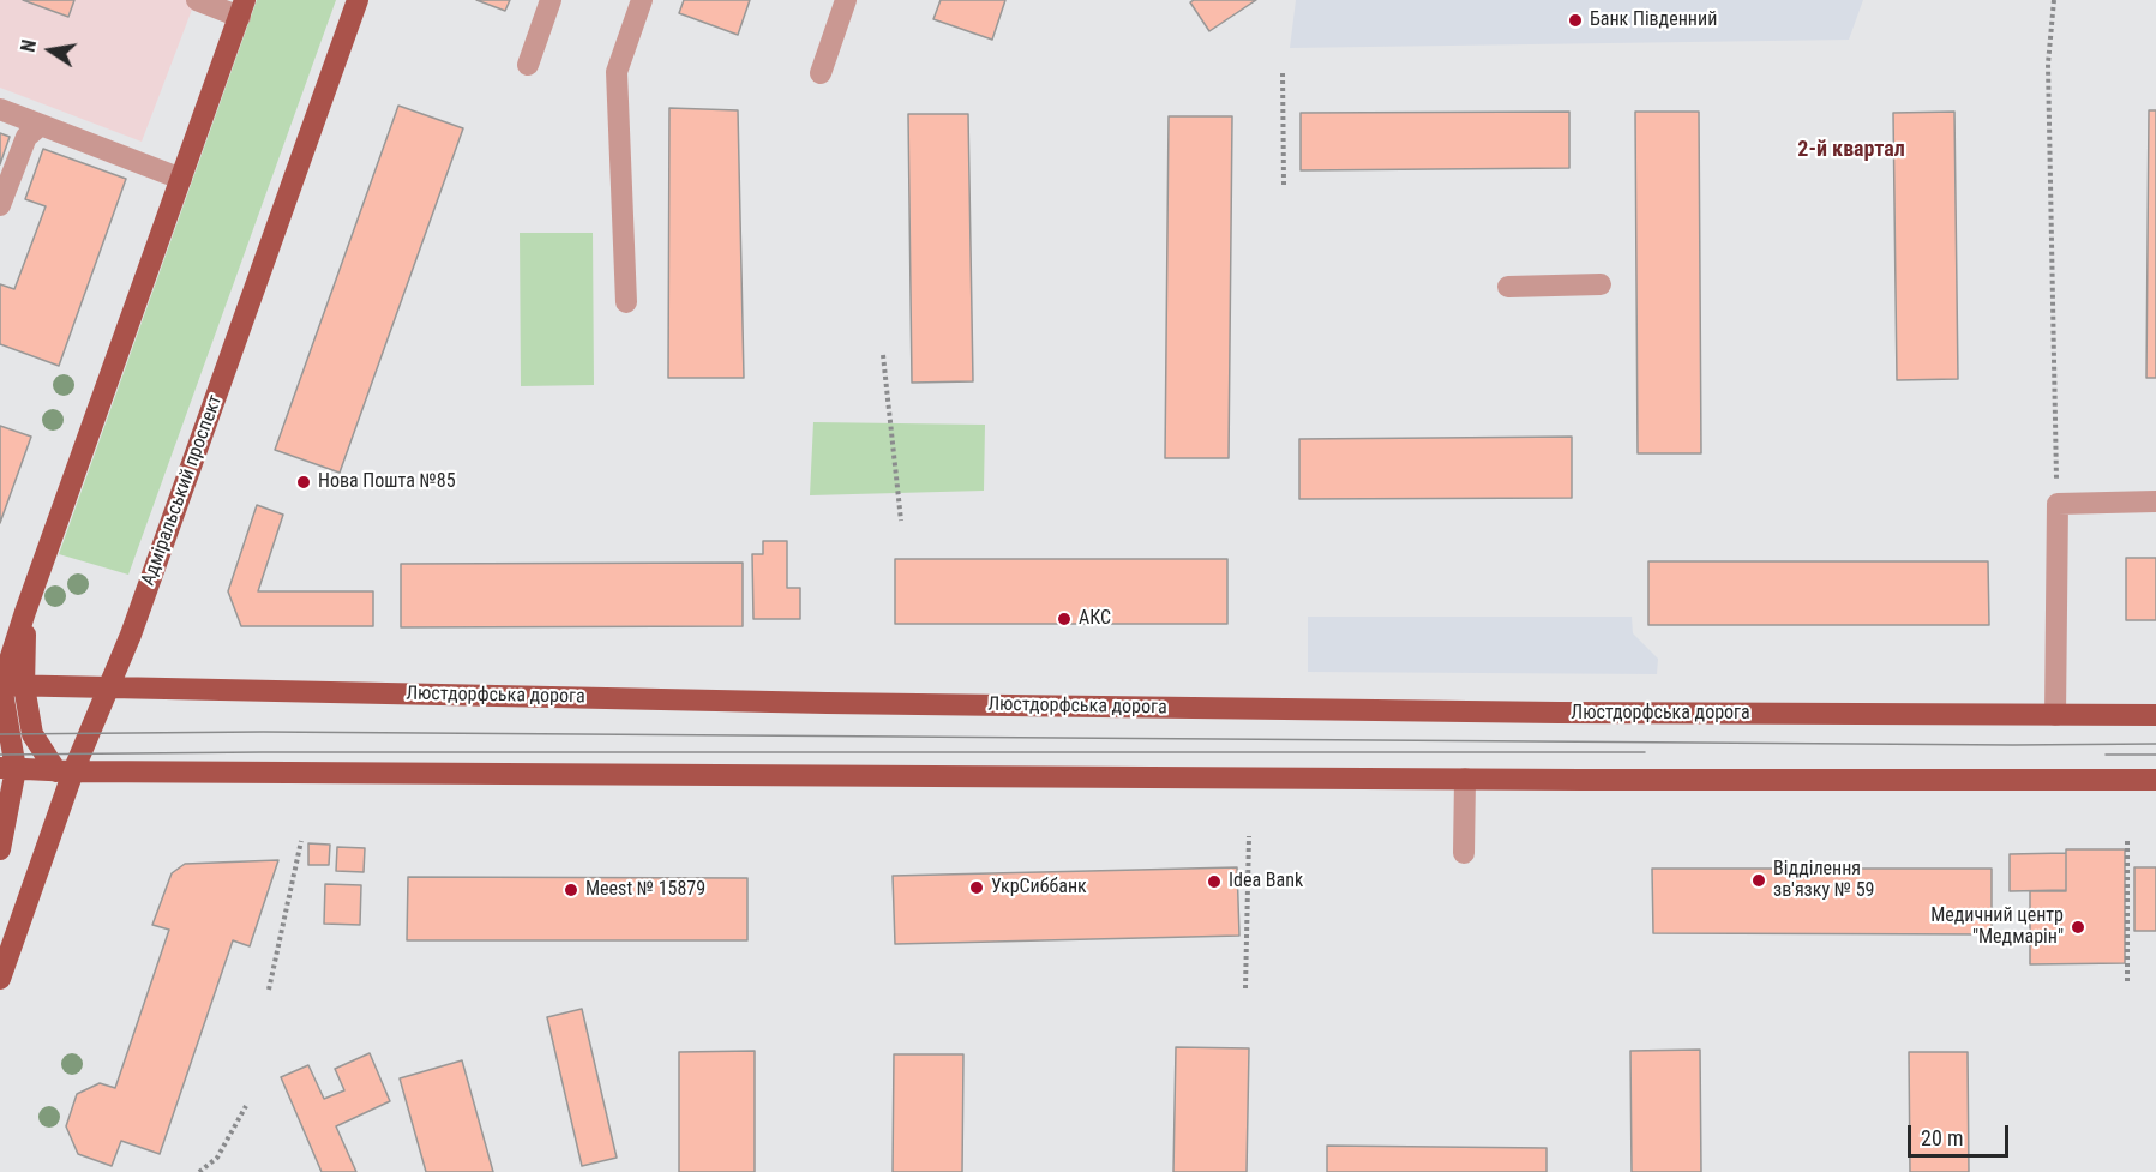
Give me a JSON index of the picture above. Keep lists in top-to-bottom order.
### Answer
{
  "streets": {
    "main road": ["Адміральський проспект", "Люстдорфська дорога"]
  },
  "crossings": [
    ["Адміральський проспект", "Люстдорфська дорога"]
  ],
  "districts": ["2-й квартал"],
  "places": [
    "Банк Південний",
    "Нова Пошта №85",
    "АКС",
    "Відділення зв'язку № 59",
    "Idea Bank",
    "УкрСиббанк",
    "Meest № 15879",
    "Медичний центр \"Медмарін\""
  ],
  "scale_bar": "20 m",
  "north": "left"
}
